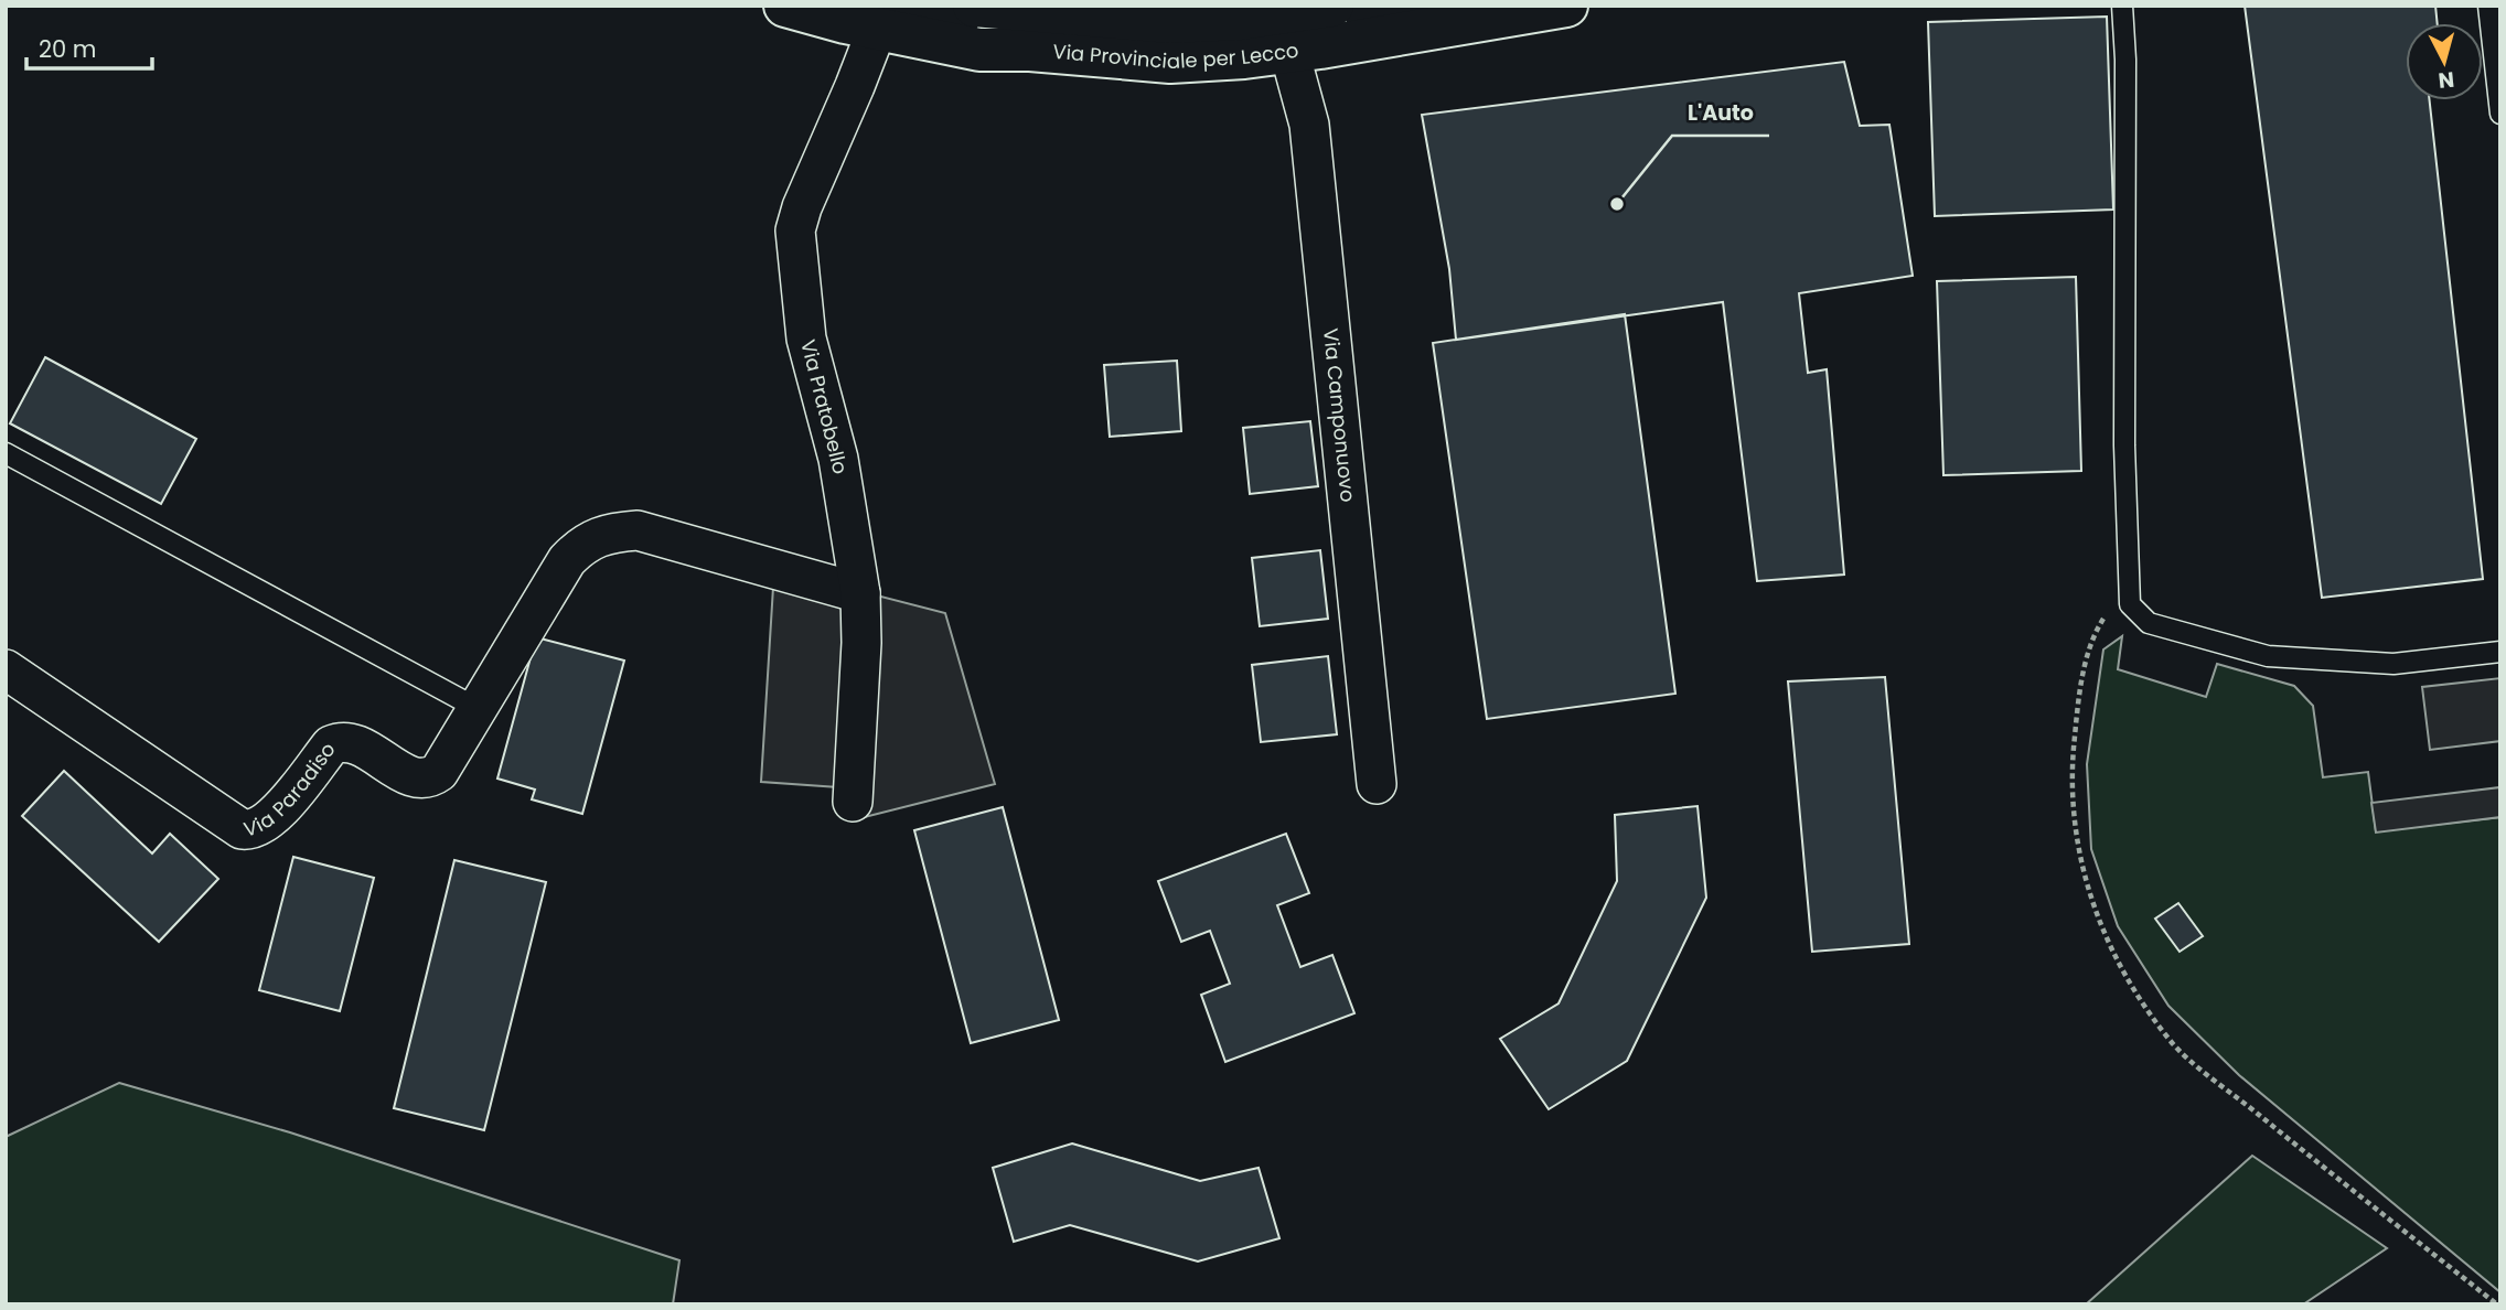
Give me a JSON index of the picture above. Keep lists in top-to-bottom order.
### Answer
{
  "streets": {
    "main road": ["Via Provinciale per Lecco"],
    "street": ["Via Pratobello", "Via Camponuovo", "Via Paradiso"]
  },
  "crossings": [
    ["Via Provinciale per Lecco", "Via Pratobello"],
    ["Via Provinciale per Lecco", "Via Camponuovo"],
    ["Via Pratobello", "Via Paradiso"]
  ],
  "places": ["L'Auto"],
  "scale_bar": "20 m",
  "north": "bottom"
}
